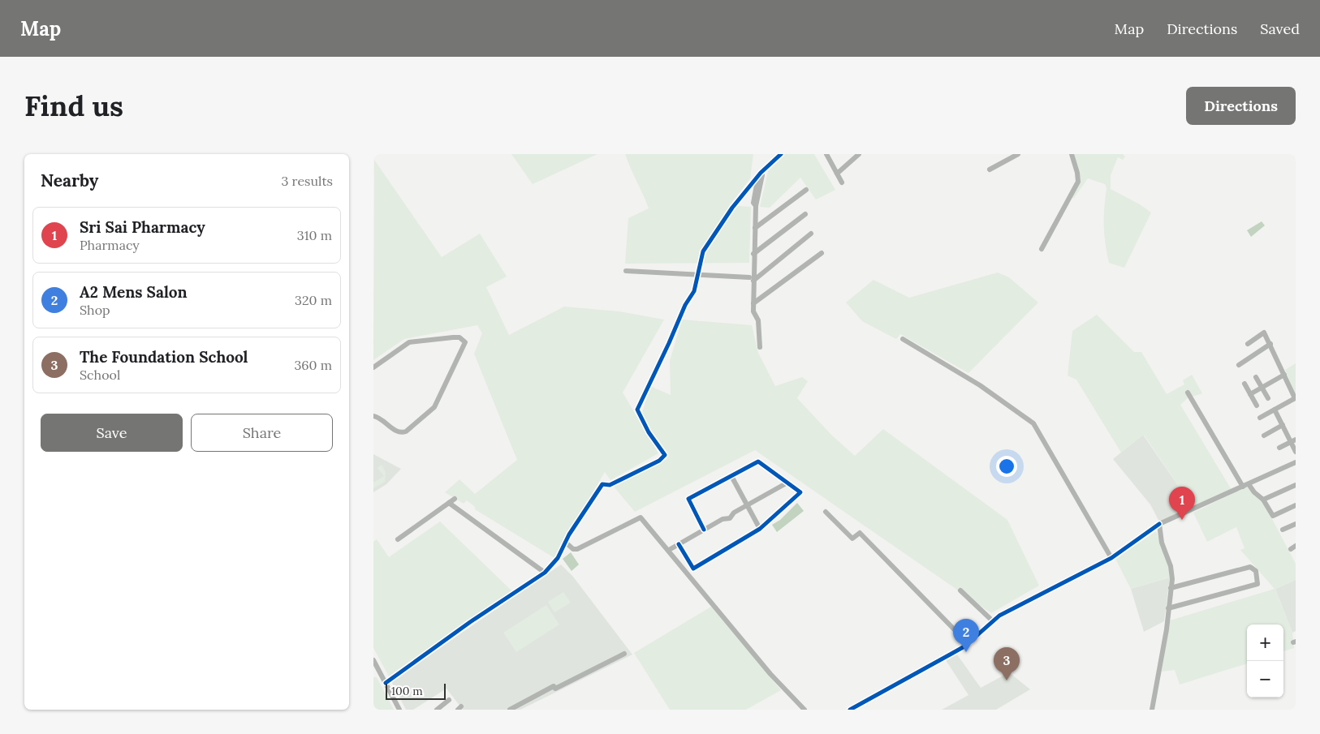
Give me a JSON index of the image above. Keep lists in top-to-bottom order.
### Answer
{
  "scale_bar": "100 m",
  "page": {
    "header": "Map",
    "nav": ["Map", "Directions", "Saved"],
    "buttons": [
      "Directions",
      ["Save", "Share"]
    ],
    "title": "Find us",
    "heading": ["Nearby", "3 results"],
    "list": [
      {
        "mark": "1",
        "name": "Sri Sai Pharmacy",
        "note": "Pharmacy",
        "value": "310 m"
      },
      {
        "mark": "2",
        "name": "A2 Mens Salon",
        "note": "Shop",
        "value": "320 m"
      },
      {
        "mark": "3",
        "name": "The Foundation School",
        "note": "School",
        "value": "360 m"
      }
    ],
    "pins": ["1", "2", "3"],
    "map_buttons": ["+", "−"],
    "scale": "100 m"
  }
}
